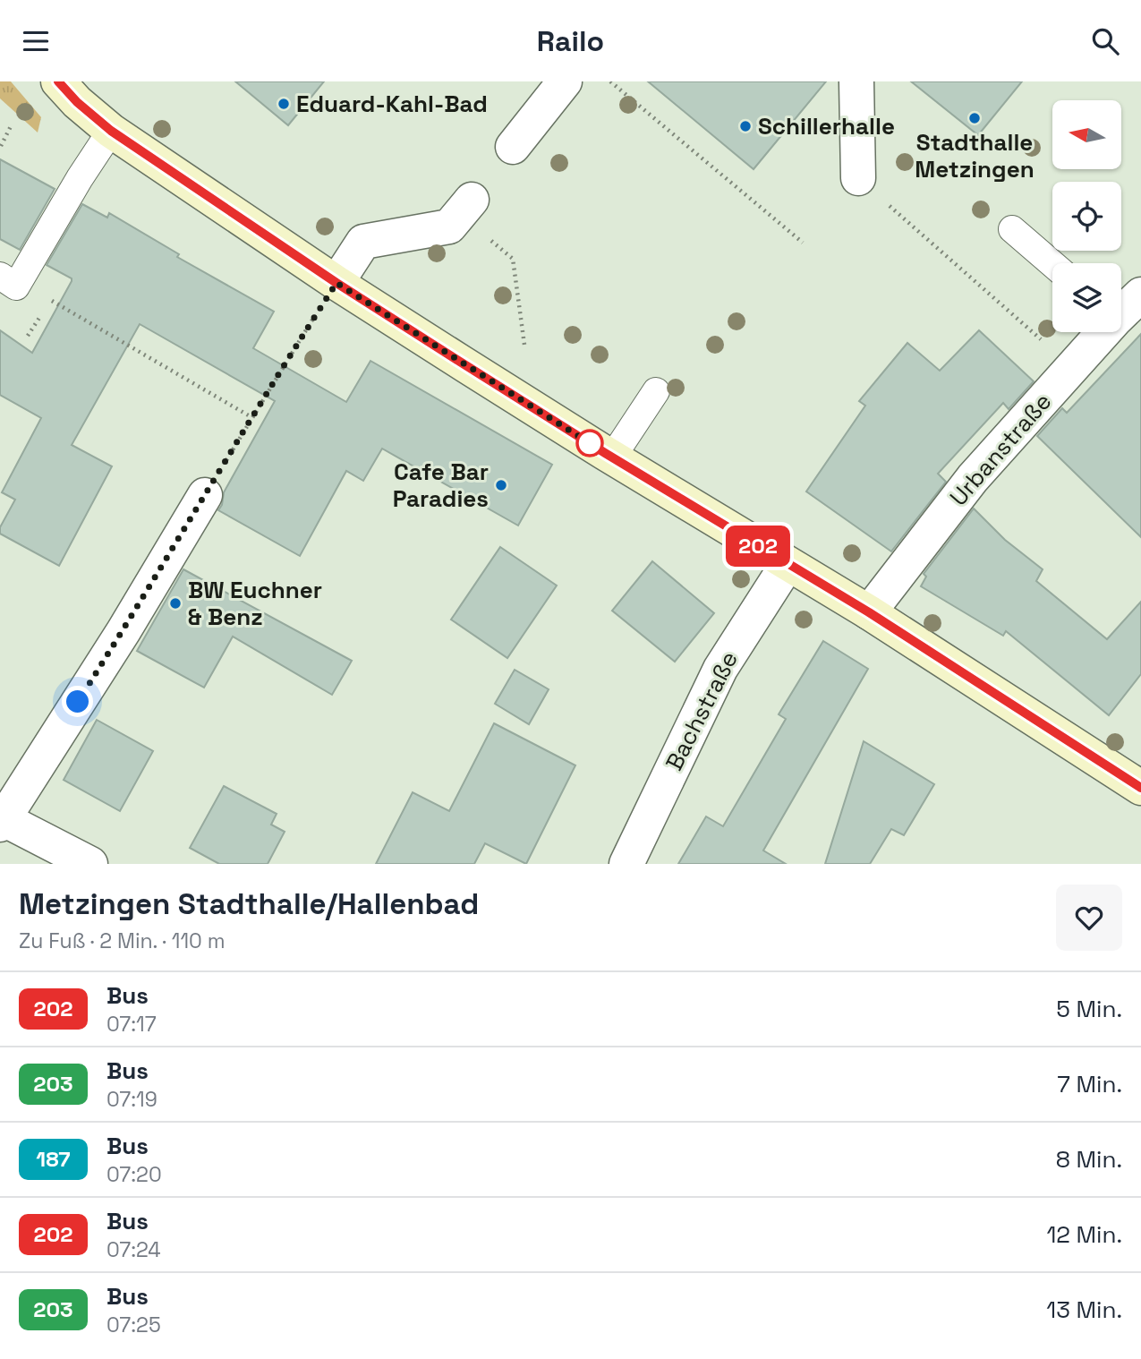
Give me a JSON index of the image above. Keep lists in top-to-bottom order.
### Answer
{
  "streets": {
    "street": ["Urbanstraße", "Bachstraße"]
  },
  "places": [
    "Eduard-Kahl-Bad",
    "Stadthalle Metzingen",
    "Schillerhalle",
    "Cafe Bar Paradies",
    "BW Euchner & Benz"
  ],
  "lines": ["bus line 202"],
  "north": "left",
  "page": {
    "header": "Railo",
    "on_map": "202",
    "heading": ["Metzingen Stadthalle/Hallenbad", "Zu Fuß · 2 Min. · 110 m"],
    "list": [
      {
        "mark": "202",
        "name": "Bus",
        "note": "07:17",
        "value": "5 Min."
      },
      {
        "mark": "203",
        "name": "Bus",
        "note": "07:19",
        "value": "7 Min."
      },
      {
        "mark": "187",
        "name": "Bus",
        "note": "07:20",
        "value": "8 Min."
      },
      {
        "mark": "202",
        "name": "Bus",
        "note": "07:24",
        "value": "12 Min."
      },
      {
        "mark": "203",
        "name": "Bus",
        "note": "07:25",
        "value": "13 Min."
      }
    ]
  }
}
